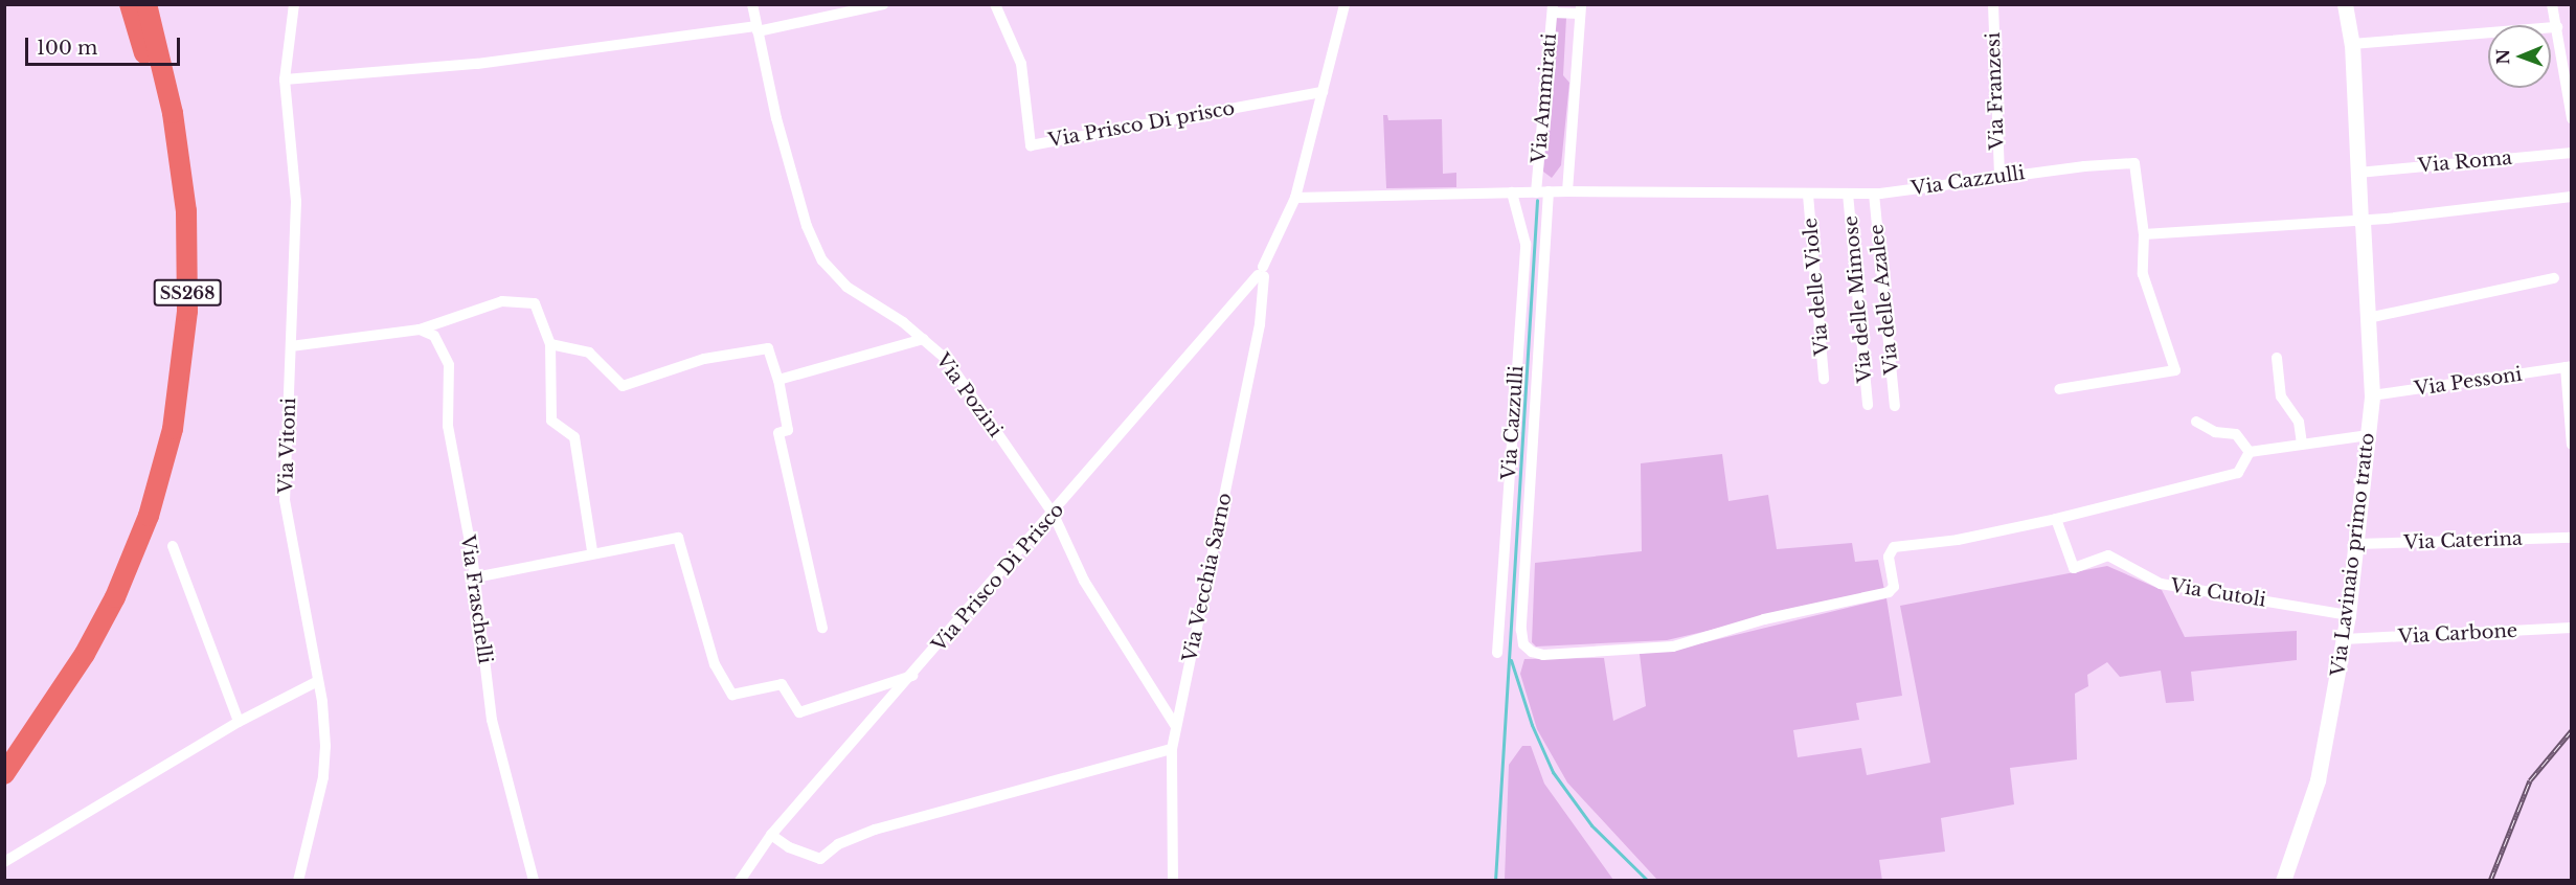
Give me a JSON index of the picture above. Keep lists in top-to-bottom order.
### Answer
{
  "streets": {
    "highway": ["SS268"],
    "street": [
      "Via Franzesi",
      "Via Ammirati",
      "Via Prisco Di prisco",
      "Via Roma",
      "Via Cazzulli",
      "Via delle Viole",
      "Via delle Mimose",
      "Via delle Azalee",
      "Via Pessoni",
      "Via Pozini",
      "Via Vitoni",
      "Via Caterina",
      "Via Lavinaio primo tratto",
      "Via Prisco Di Prisco",
      "Via Vecchia Sarno",
      "Via Cutoli",
      "Via Fraschelli",
      "Via Carbone"
    ]
  },
  "crossings": [
    ["Via Franzesi", "Via Cazzulli"],
    ["Via Ammirati", "Via Cazzulli"],
    ["Via Ammirati", "Via Cutoli"],
    ["Via Roma", "Via Lavinaio primo tratto"],
    ["Via Cazzulli", "Via delle Viole"],
    ["Via Cazzulli", "Via delle Mimose"],
    ["Via Cazzulli", "Via delle Azalee"],
    ["Via Pessoni", "Via Lavinaio primo tratto"],
    ["Via Pozini", "Via Prisco Di Prisco"],
    ["Via Pozini", "Via Vecchia Sarno"],
    ["Via Caterina", "Via Lavinaio primo tratto"],
    ["Via Lavinaio primo tratto", "Via Cutoli"],
    ["Via Lavinaio primo tratto", "Via Carbone"],
    ["Via Prisco Di Prisco", "Via Vecchia Sarno"]
  ],
  "scale_bar": "100 m",
  "north": "left"
}
